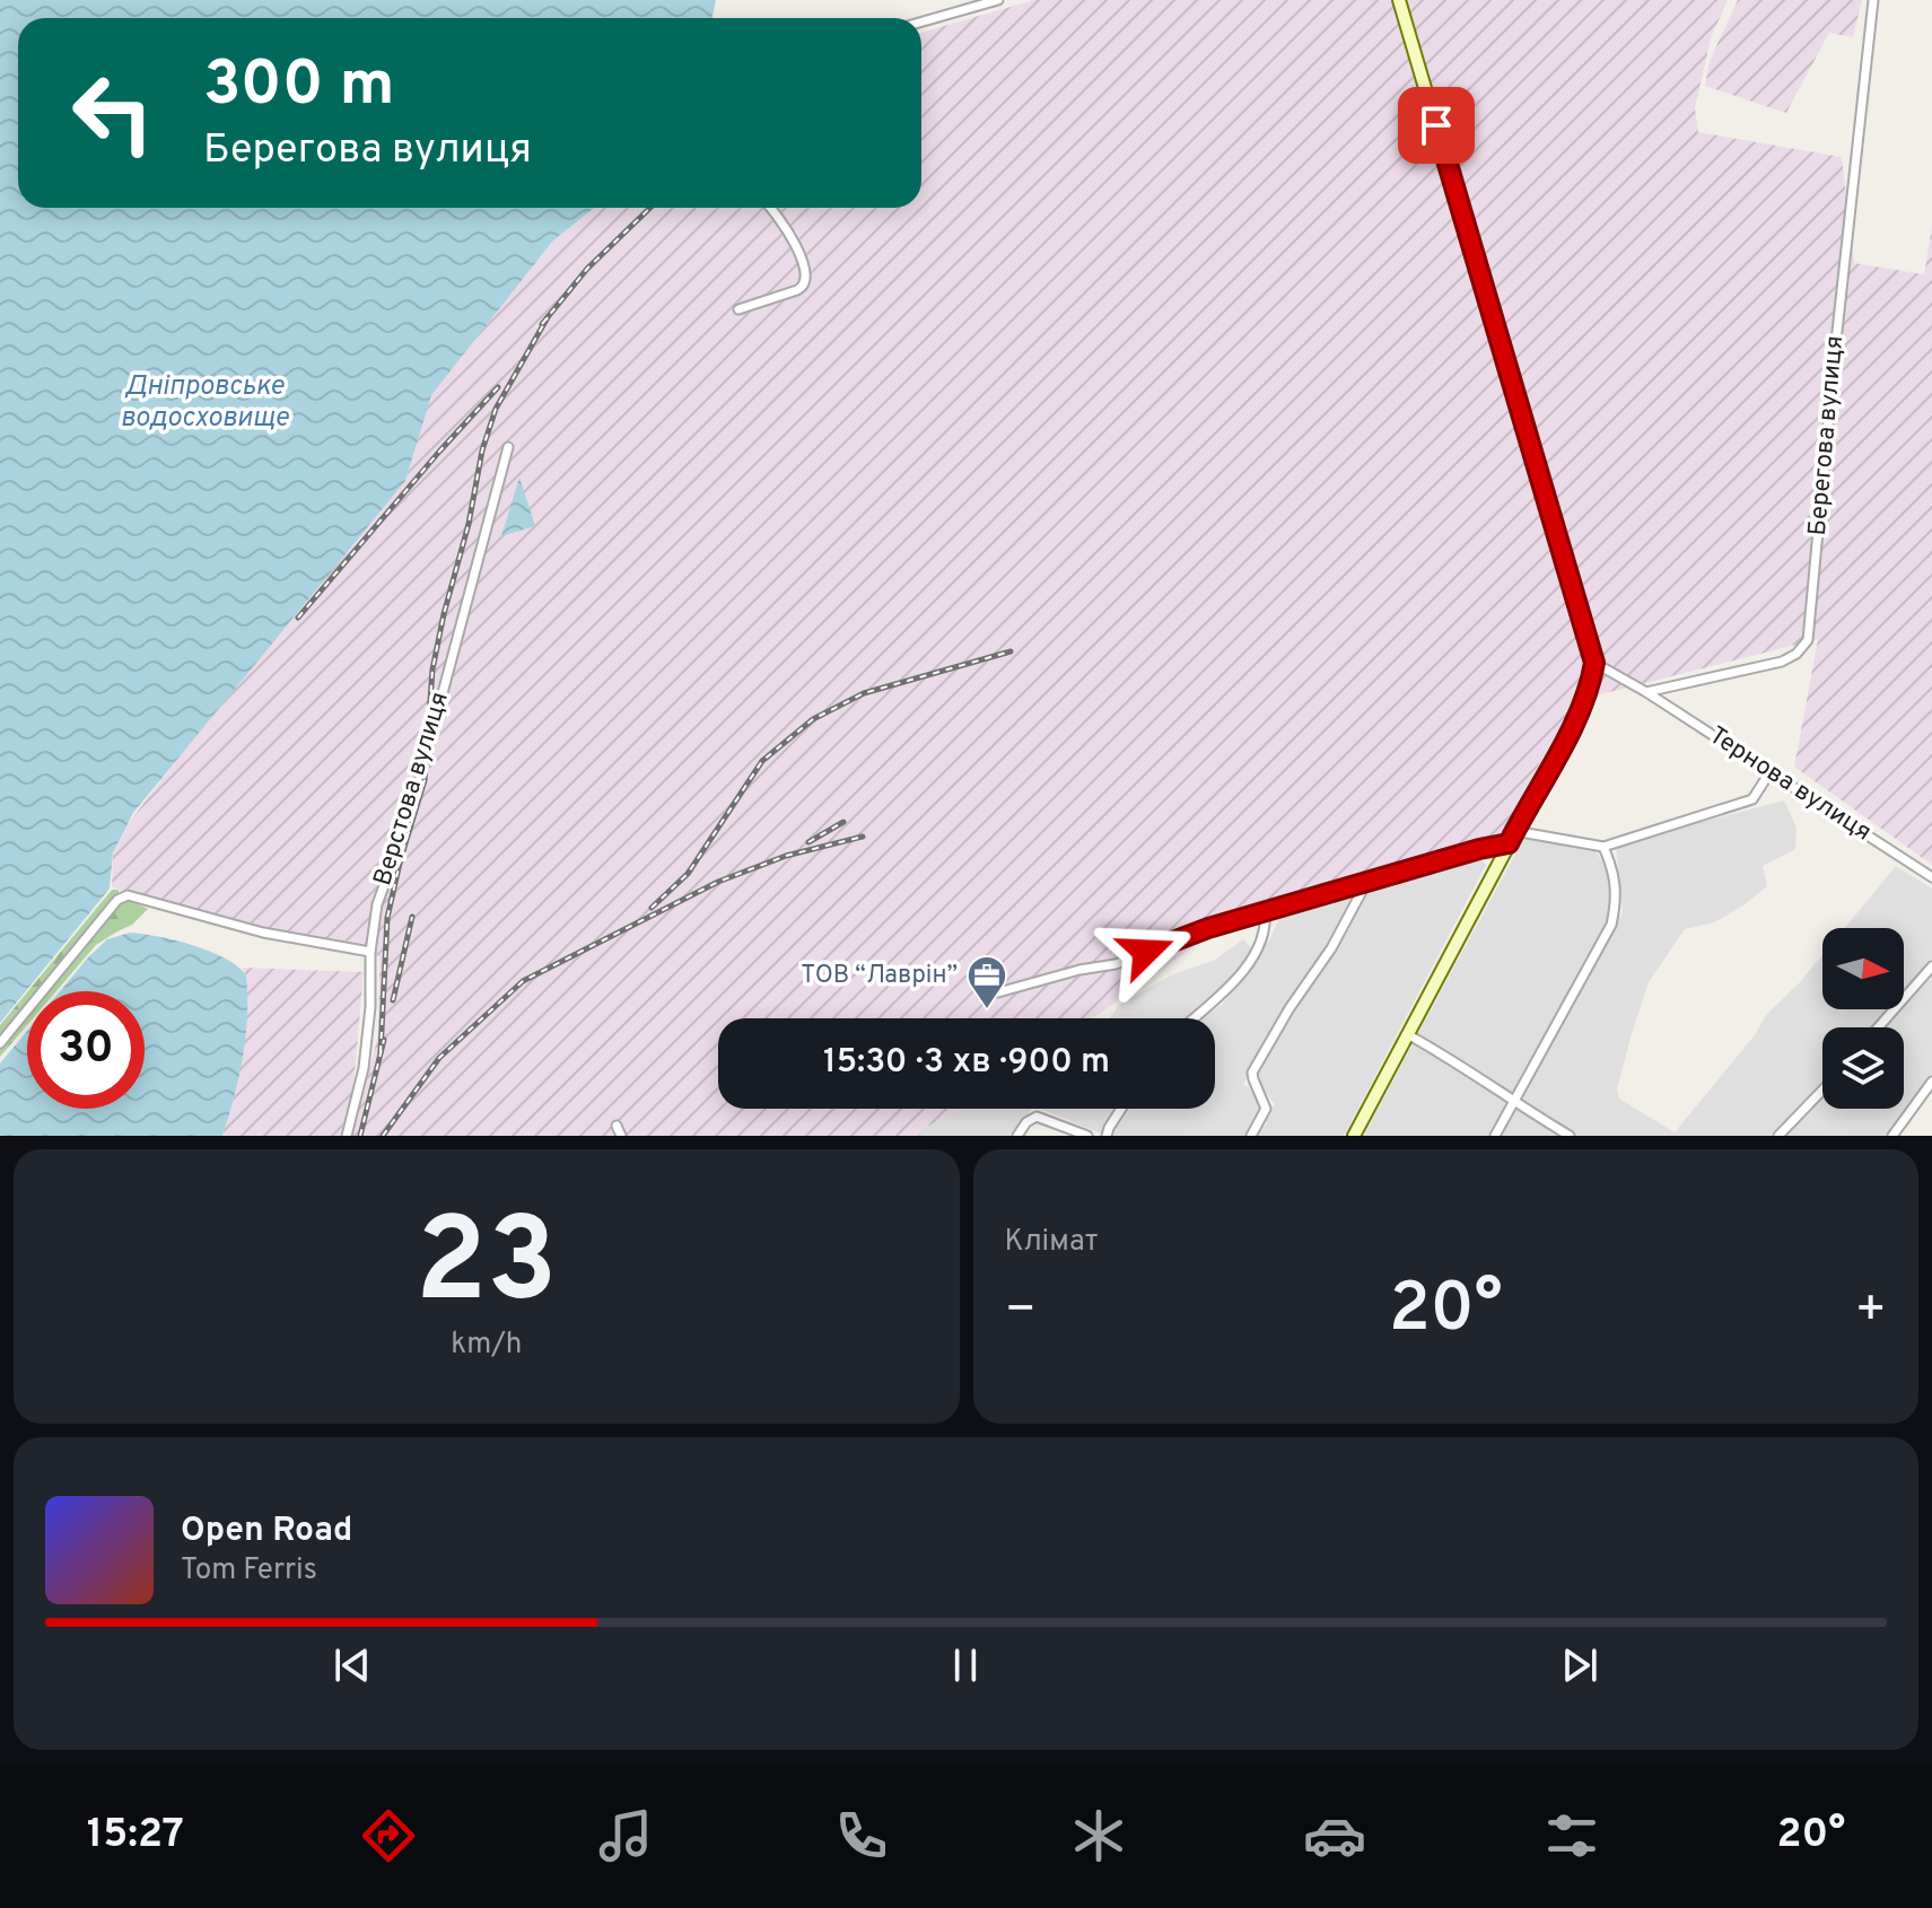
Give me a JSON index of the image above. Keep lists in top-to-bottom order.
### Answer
{
  "streets": {
    "street": ["Берегова вулиця", "Тернова вулиця", "Верстова вулиця"]
  },
  "crossings": [
    ["Берегова вулиця", "Тернова вулиця"]
  ],
  "water": ["Дніпровське водосховище"],
  "places": {
    "office": ["ТОВ “Лаврін”"]
  },
  "north": "right",
  "page": {
    "turn": ["300 m", "Берегова вулиця"],
    "limit": "30",
    "trip": "15:30 · 3 хв · 900 m",
    "tile": [
      ["23", "km/h"],
      "Клімат"
    ],
    "heat": ["−", "20°", "+"],
    "song": ["Open Road", "Tom Ferris"],
    "tabs": ["15:27", "20°"]
  }
}
